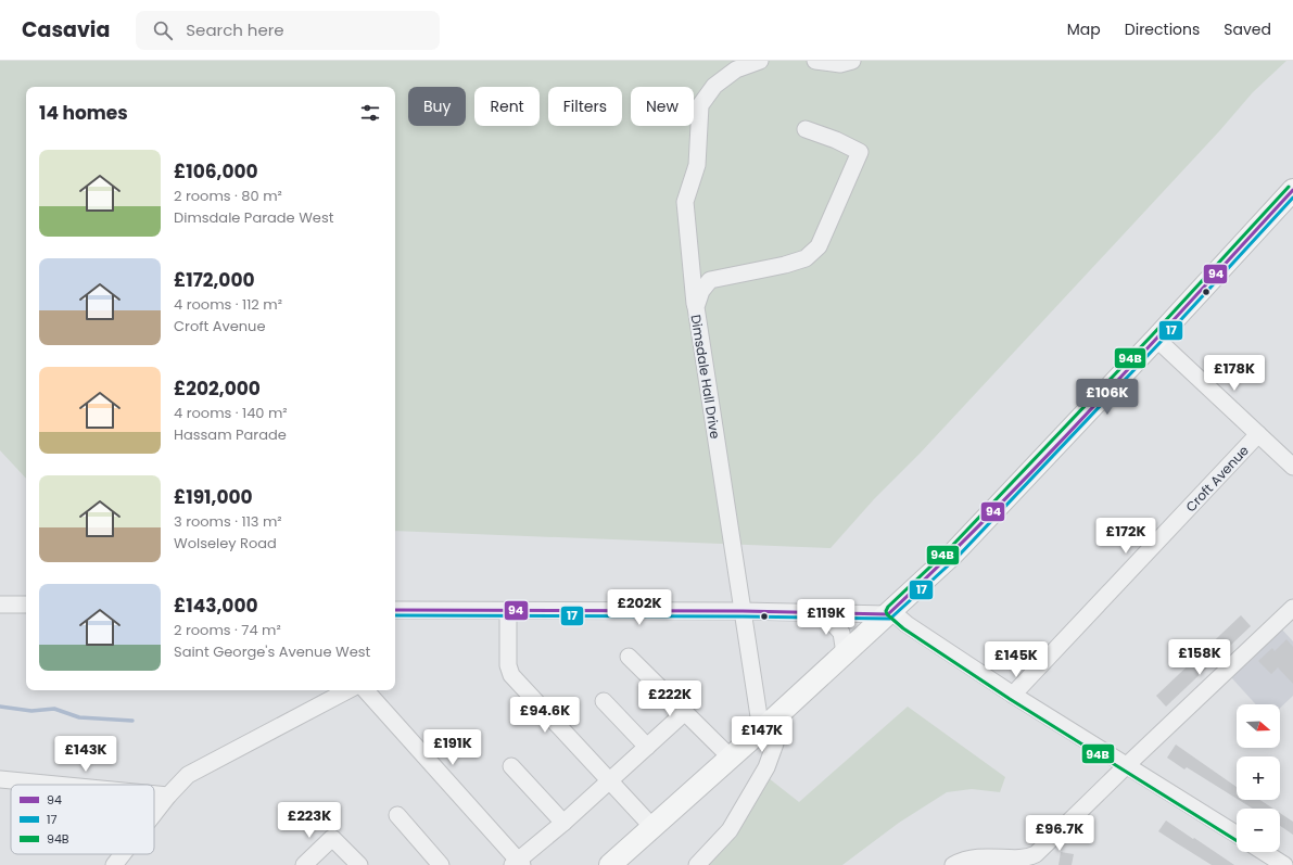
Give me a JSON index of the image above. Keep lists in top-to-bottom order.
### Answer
{
  "streets": {
    "street": ["Dimsdale Hall Drive", "Croft Avenue"]
  },
  "lines": ["transit line 94B", "transit line 94", "transit line 17"],
  "legend": ["94", "17", "94B"],
  "north": "right",
  "page": {
    "header": "Casavia",
    "search": "Search here",
    "nav": ["Map", "Directions", "Saved"],
    "chip": [
      "Buy",
      "Rent",
      "Filters",
      "New"
    ],
    "heading": "14 homes",
    "list": [
      {
        "name": "£106,000",
        "note": "2 rooms · 80 m² · Dimsdale Parade West"
      },
      {
        "name": "£172,000",
        "note": "4 rooms · 112 m² · Croft Avenue"
      },
      {
        "name": "£202,000",
        "note": "4 rooms · 140 m² · Hassam Parade"
      },
      {
        "name": "£191,000",
        "note": "3 rooms · 113 m² · Wolseley Road"
      },
      {
        "name": "£143,000",
        "note": "2 rooms · 74 m² · Saint George's Avenue West"
      }
    ],
    "price": [
      "£178K",
      "£106K",
      "£172K",
      "£202K",
      "£119K",
      "£158K",
      "£145K",
      "£222K",
      "£94.6K",
      "£147K",
      "£191K",
      "£143K",
      "£223K",
      "£96.7K"
    ],
    "map_buttons": ["+", "−"]
  }
}
